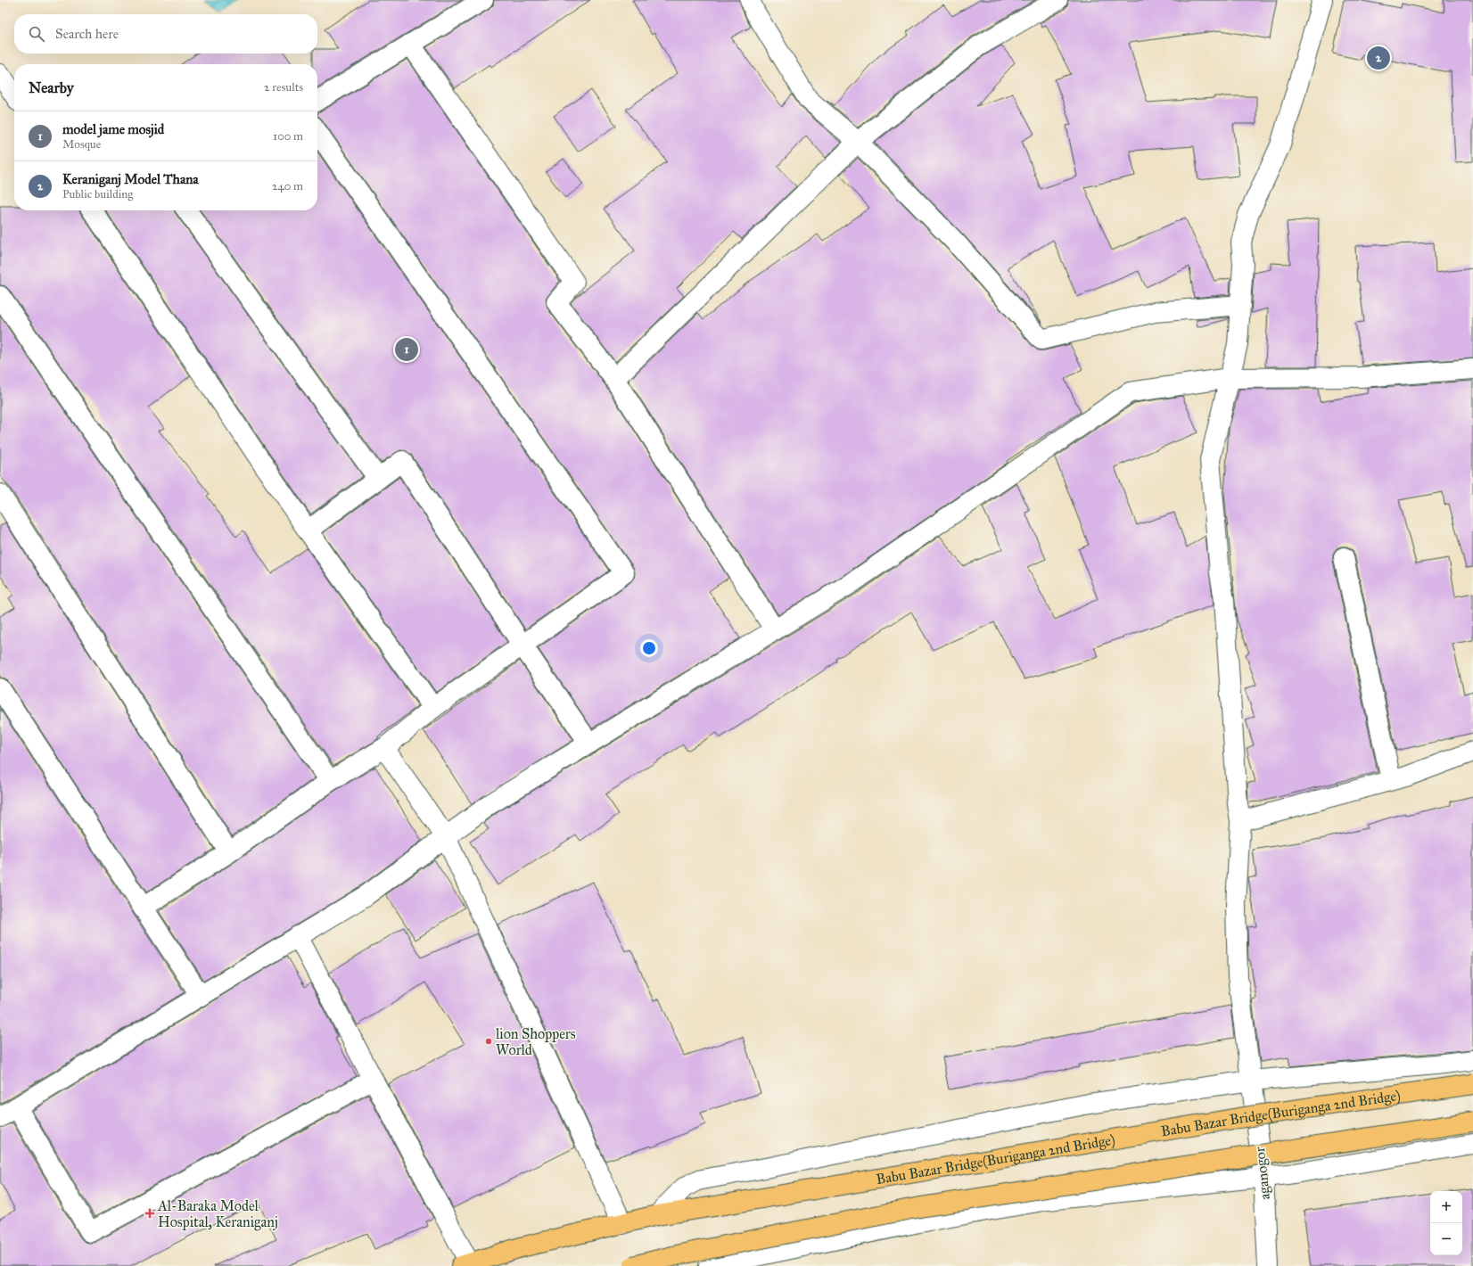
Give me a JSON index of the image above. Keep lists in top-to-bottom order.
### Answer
{
  "streets": {
    "highway": ["Babu Bazar Bridge(Buriganga 2nd Bridge)"],
    "street": ["aganogor"]
  },
  "places": {
    "other": ["lion Shoppers World"],
    "health": ["Al-Baraka Model Hospital, Keraniganj"]
  },
  "page": {
    "search": "Search here",
    "pins": ["2", "1"],
    "heading": ["Nearby", "2 results"],
    "list": [
      {
        "mark": "1",
        "name": "model jame mosjid",
        "note": "Mosque",
        "value": "100 m"
      },
      {
        "mark": "2",
        "name": "Keraniganj Model Thana",
        "note": "Public building",
        "value": "240 m"
      }
    ],
    "map_buttons": ["+", "−"]
  }
}
